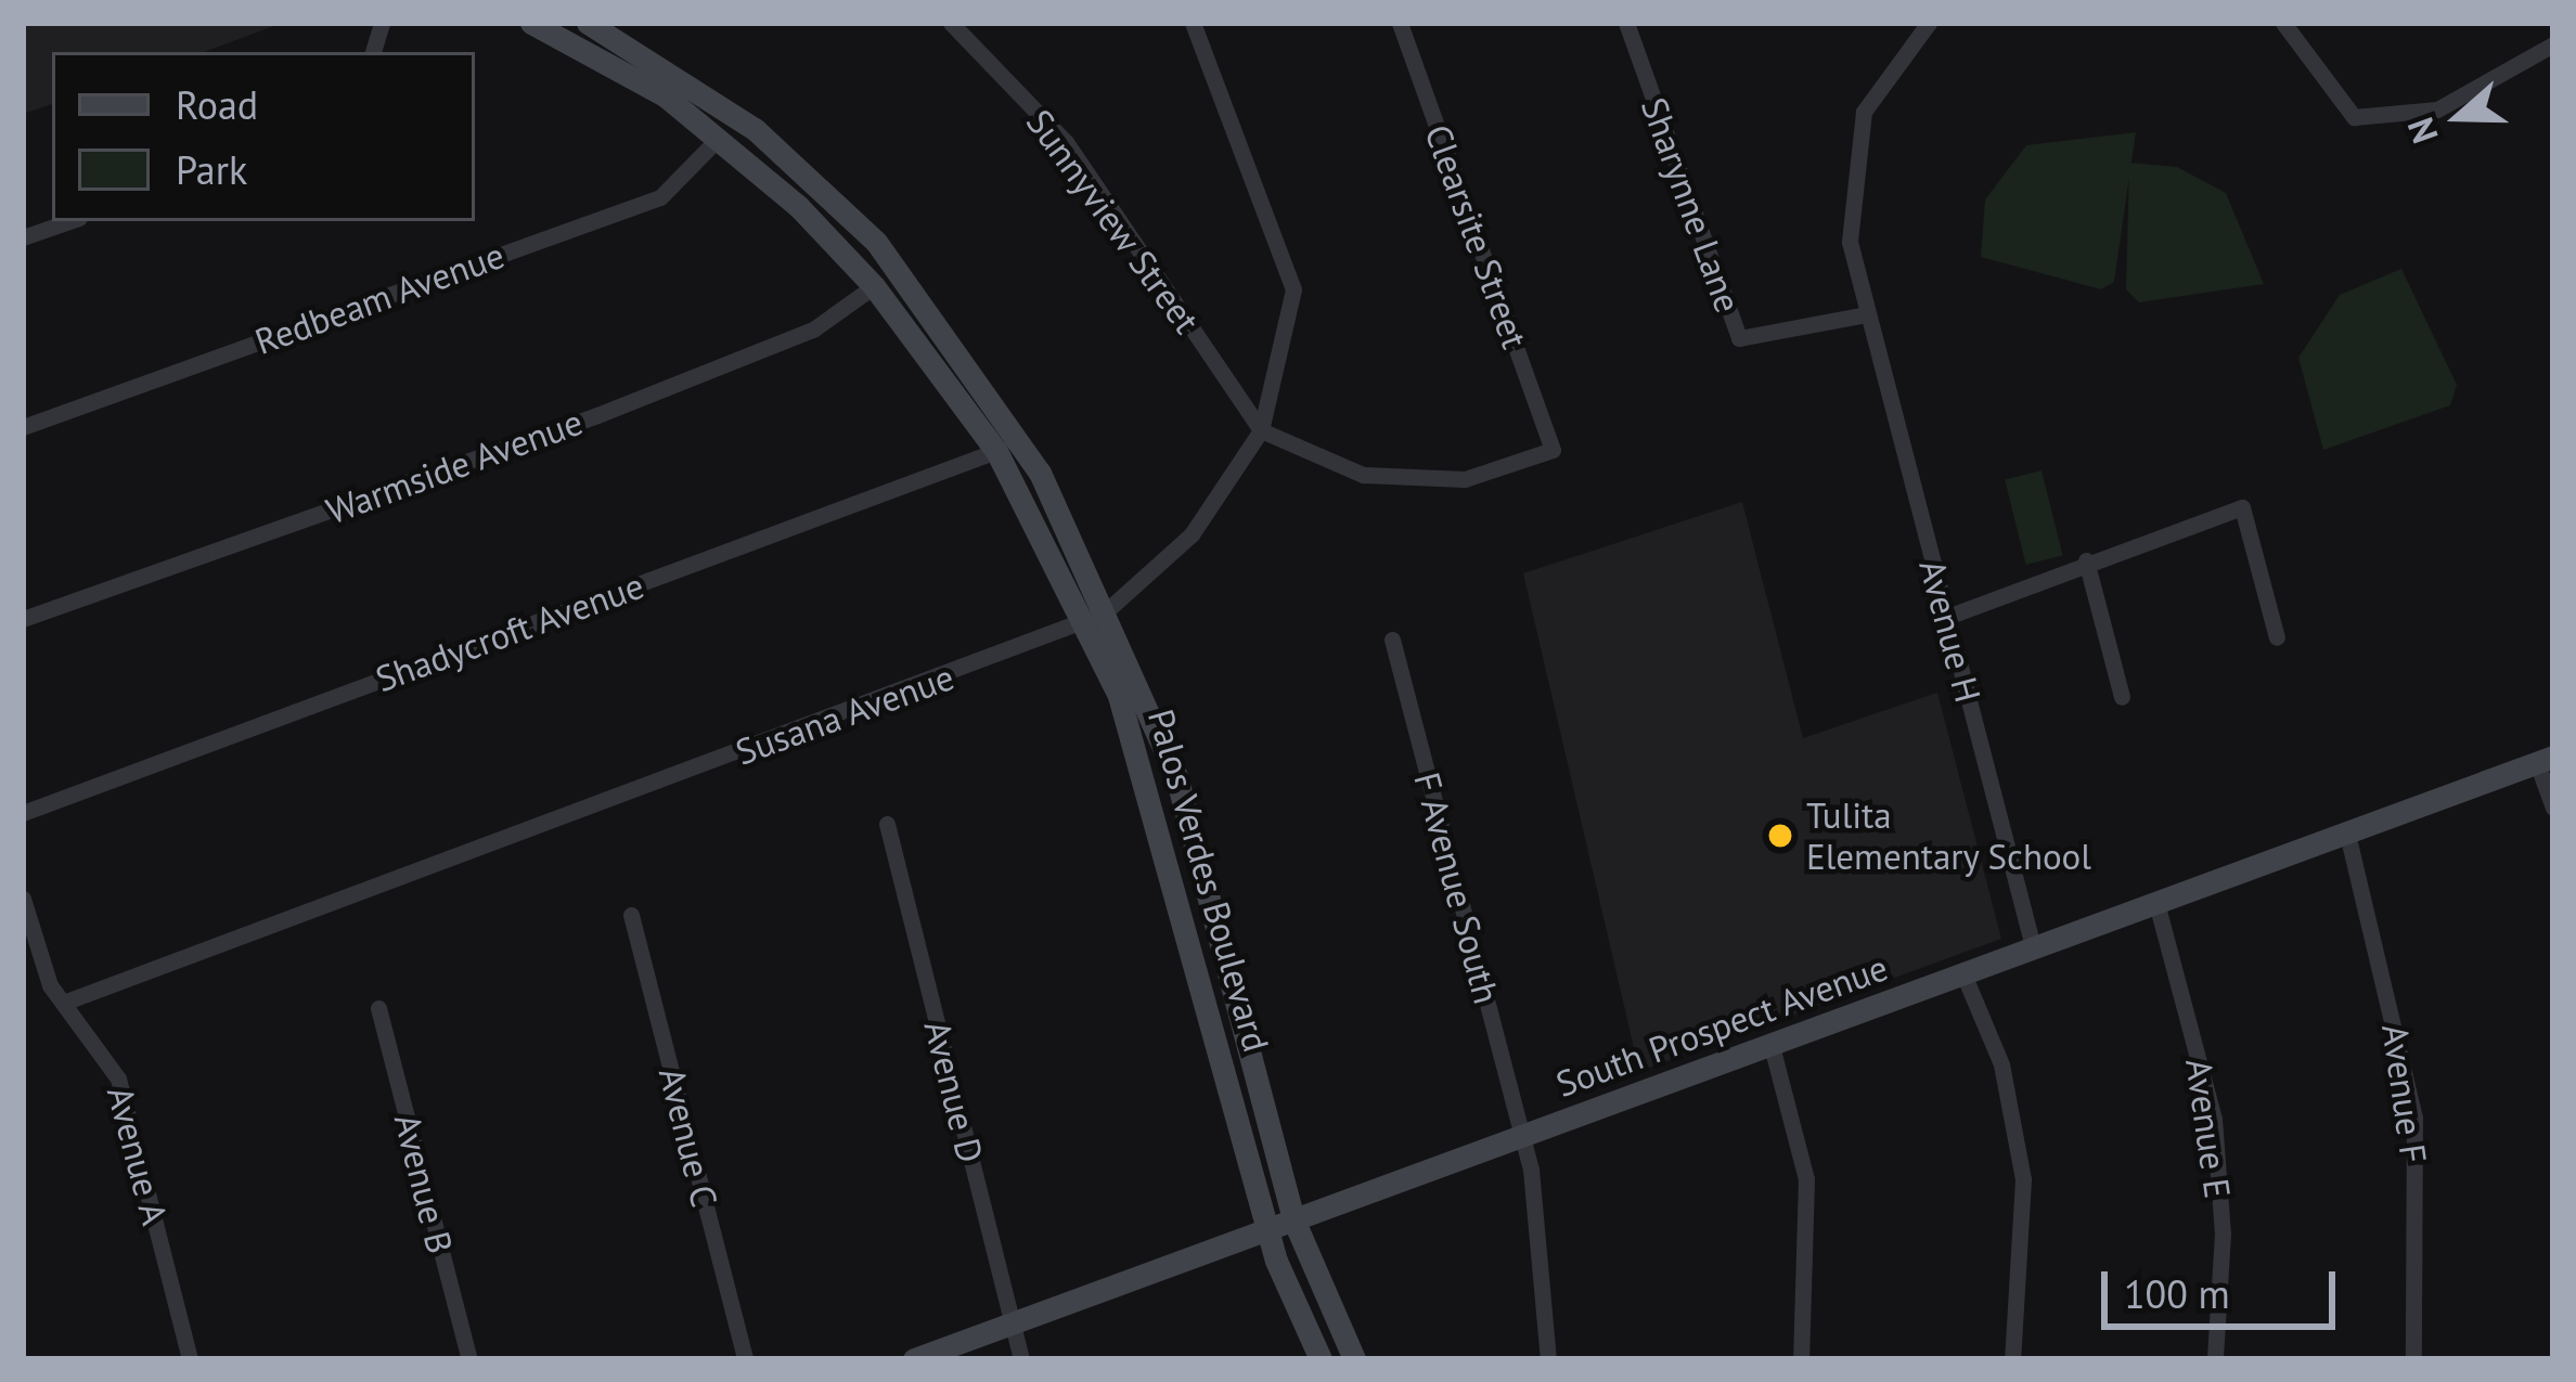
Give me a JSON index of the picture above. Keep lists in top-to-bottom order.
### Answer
{
  "streets": {
    "main road": ["Palos Verdes Boulevard", "South Prospect Avenue"],
    "street": [
      "Sharynne Lane",
      "Sunnyview Street",
      "Clearsite Street",
      "Redbeam Avenue",
      "Warmside Avenue",
      "Avenue H",
      "Shadycroft Avenue",
      "Susana Avenue",
      "F Avenue South",
      "Avenue D",
      "Avenue F",
      "Avenue E",
      "Avenue C",
      "Avenue A",
      "Avenue B"
    ]
  },
  "crossings": [
    ["Sharynne Lane", "Avenue H"],
    ["Sunnyview Street", "Clearsite Street"],
    ["Sunnyview Street", "Susana Avenue"],
    ["Clearsite Street", "Susana Avenue"],
    ["Redbeam Avenue", "Palos Verdes Boulevard"],
    ["Warmside Avenue", "Palos Verdes Boulevard"],
    ["Avenue H", "South Prospect Avenue"],
    ["Shadycroft Avenue", "Palos Verdes Boulevard"],
    ["Susana Avenue", "Palos Verdes Boulevard"],
    ["Susana Avenue", "Avenue A"],
    ["Palos Verdes Boulevard", "South Prospect Avenue"],
    ["F Avenue South", "South Prospect Avenue"],
    ["South Prospect Avenue", "Avenue D"],
    ["South Prospect Avenue", "Avenue F"],
    ["South Prospect Avenue", "Avenue E"]
  ],
  "places": ["Tulita Elementary School"],
  "legend": ["Road", "Park"],
  "scale_bar": "100 m",
  "north": "left"
}
